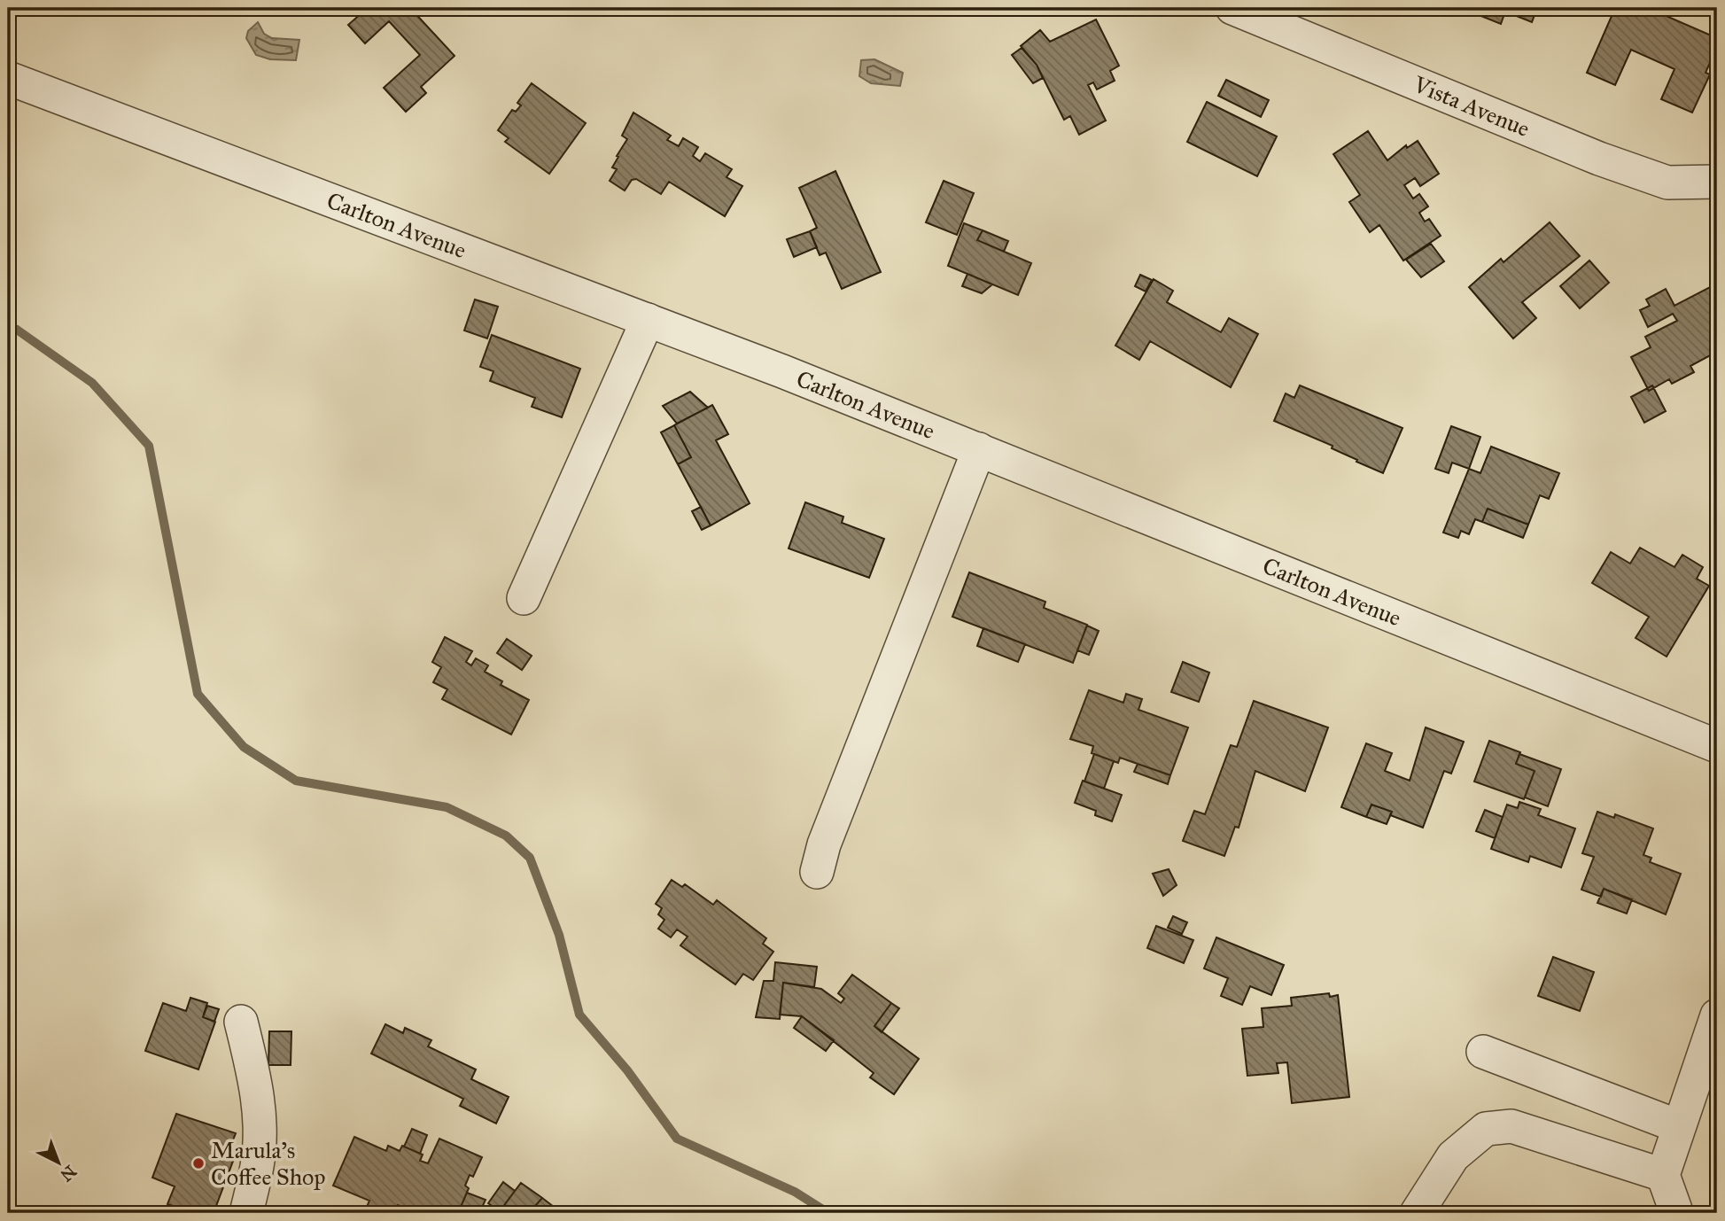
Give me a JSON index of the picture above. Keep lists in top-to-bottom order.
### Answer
{
  "streets": {
    "street": ["Vista Avenue", "Carlton Avenue"]
  },
  "places": ["Marula's Coffee Shop"],
  "north": "bottom right"
}
